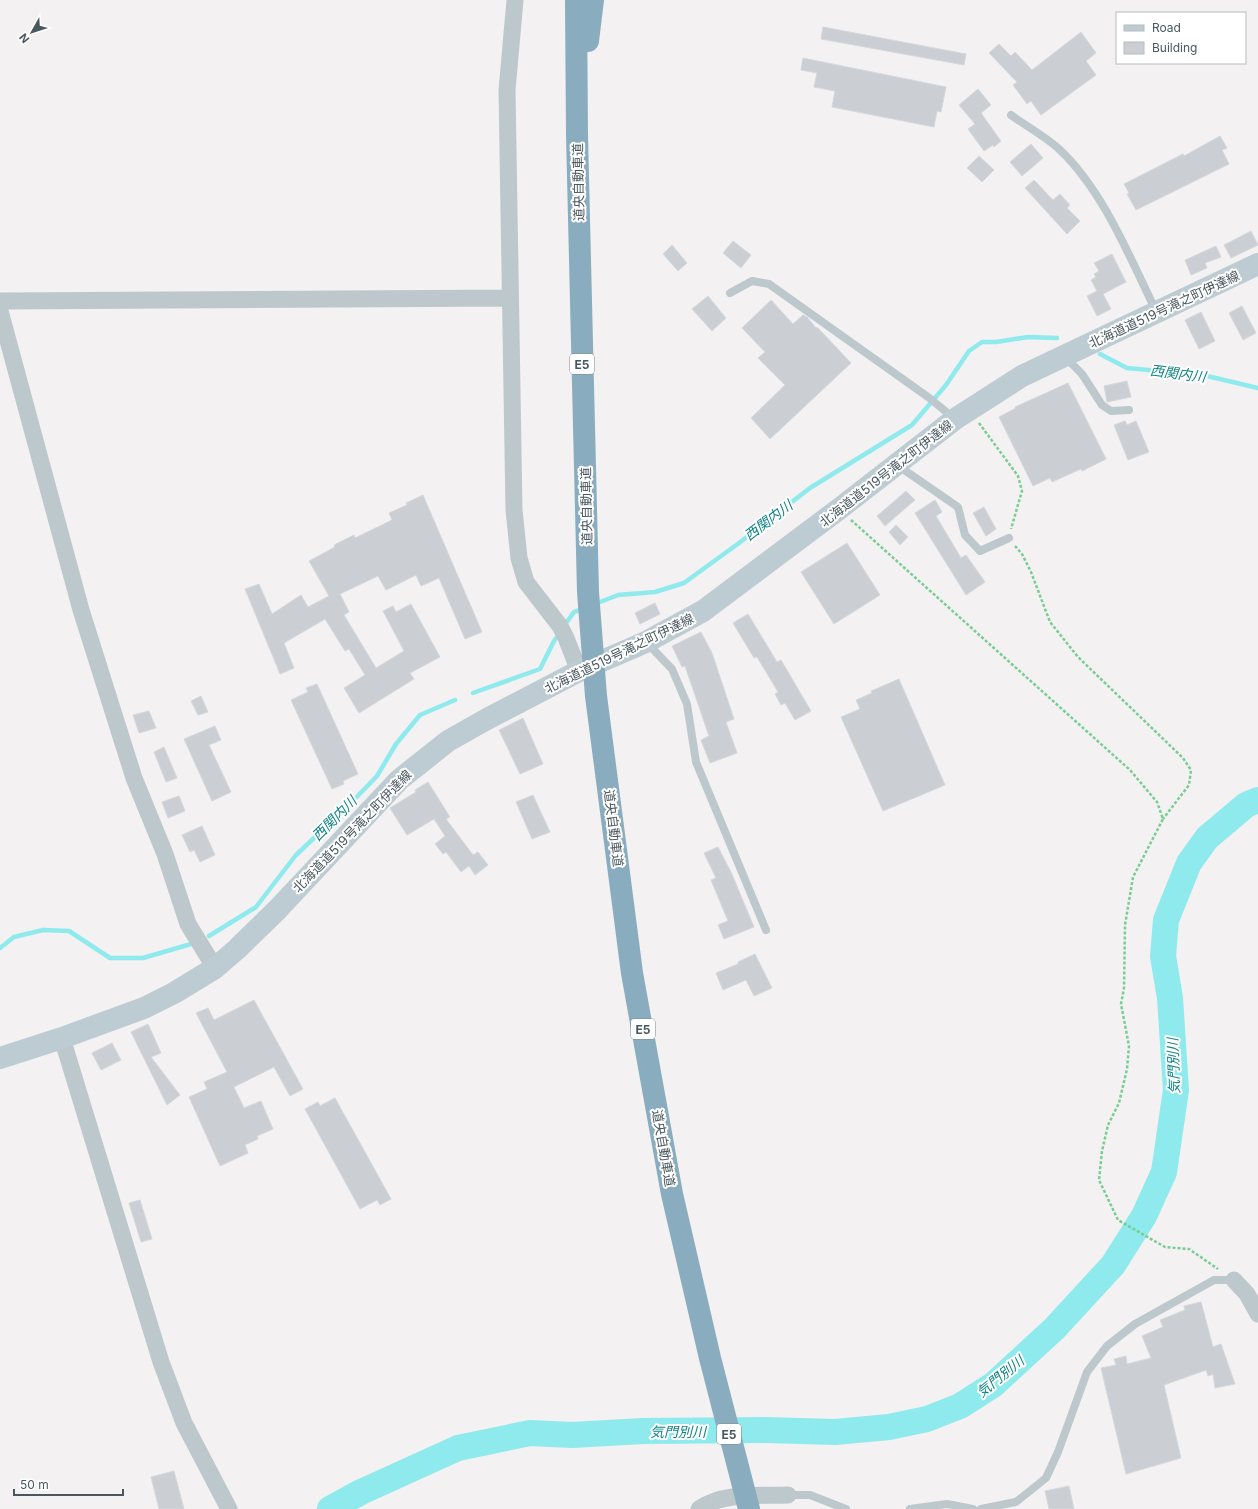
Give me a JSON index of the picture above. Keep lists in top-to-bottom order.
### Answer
{
  "streets": {
    "highway": ["道央自動車道", "E5"],
    "main road": ["北海道道519号滝之町伊達線"]
  },
  "water": ["西関内川", "気門別川"],
  "legend": ["Road", "Building"],
  "scale_bar": "50 m",
  "north": "bottom left"
}
